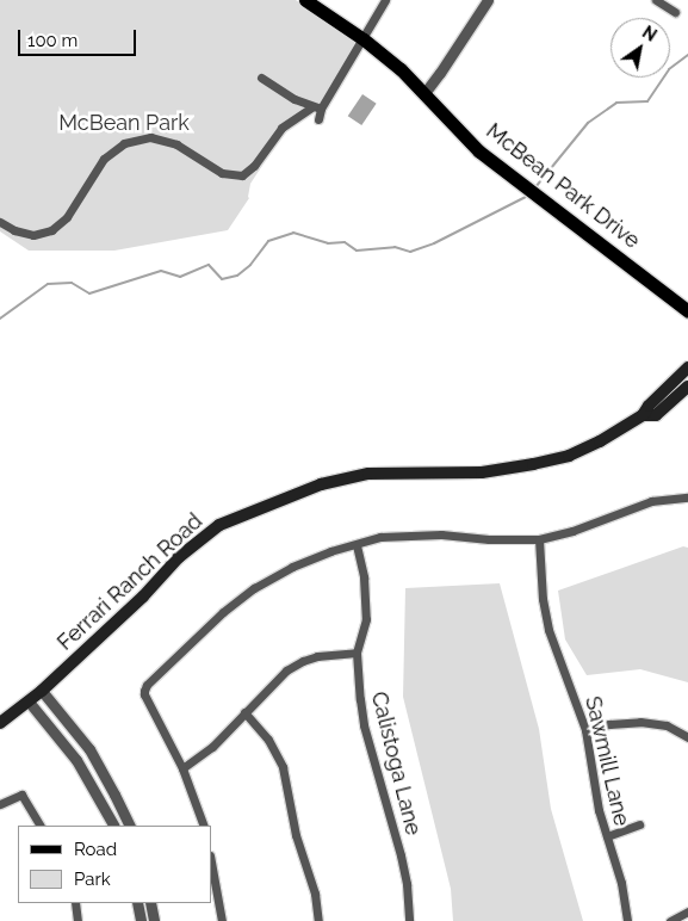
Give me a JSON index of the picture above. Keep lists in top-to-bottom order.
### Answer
{
  "streets": {
    "main road": ["McBean Park Drive", "Ferrari Ranch Road"],
    "street": ["Sawmill Lane", "Calistoga Lane"]
  },
  "parks": ["McBean Park"],
  "legend": ["Road", "Park"],
  "scale_bar": "100 m",
  "north": "top right"
}
